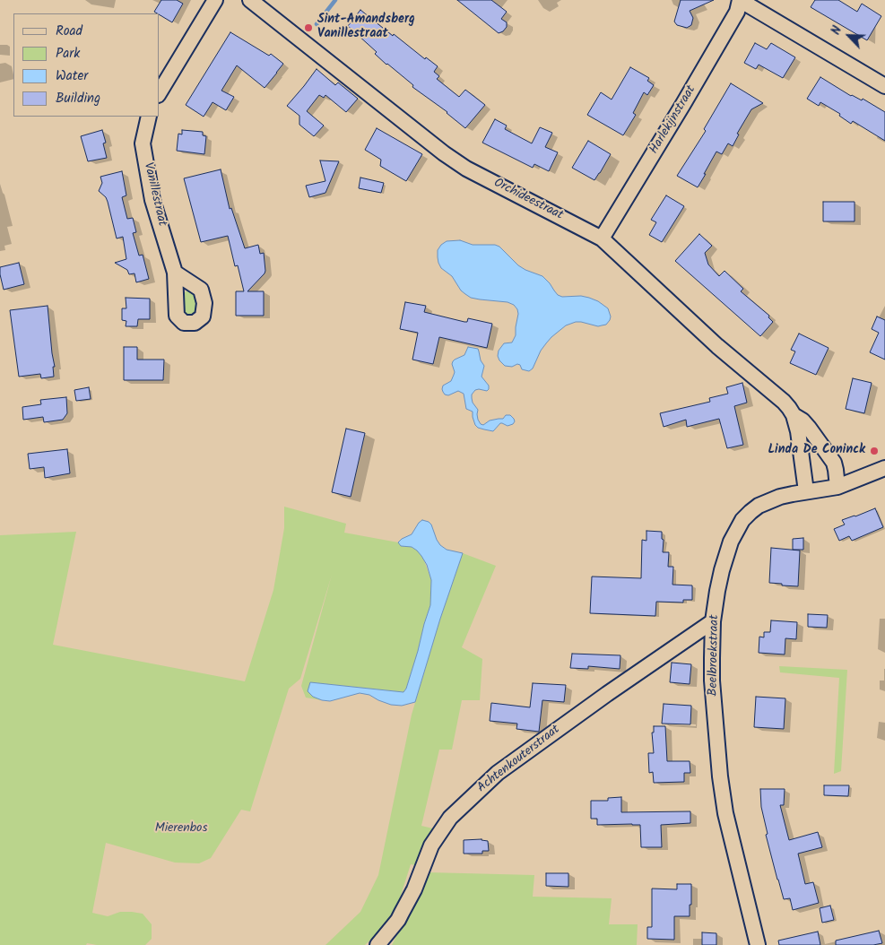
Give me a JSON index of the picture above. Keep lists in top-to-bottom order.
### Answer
{
  "streets": {
    "street": [
      "Harlekijnstraat",
      "Vanillestraat",
      "Orchideestraat",
      "Beelbroekstraat",
      "Achtenkouterstraat"
    ]
  },
  "crossings": [
    ["Harlekijnstraat", "Orchideestraat"],
    ["Orchideestraat", "Beelbroekstraat"],
    ["Beelbroekstraat", "Achtenkouterstraat"]
  ],
  "parks": ["Mierenbos"],
  "places": ["Sint-Amandsberg Vanillestraat", "Linda De Coninck"],
  "legend": [
    "Road",
    "Park",
    "Water",
    "Building"
  ],
  "north": "top left"
}
